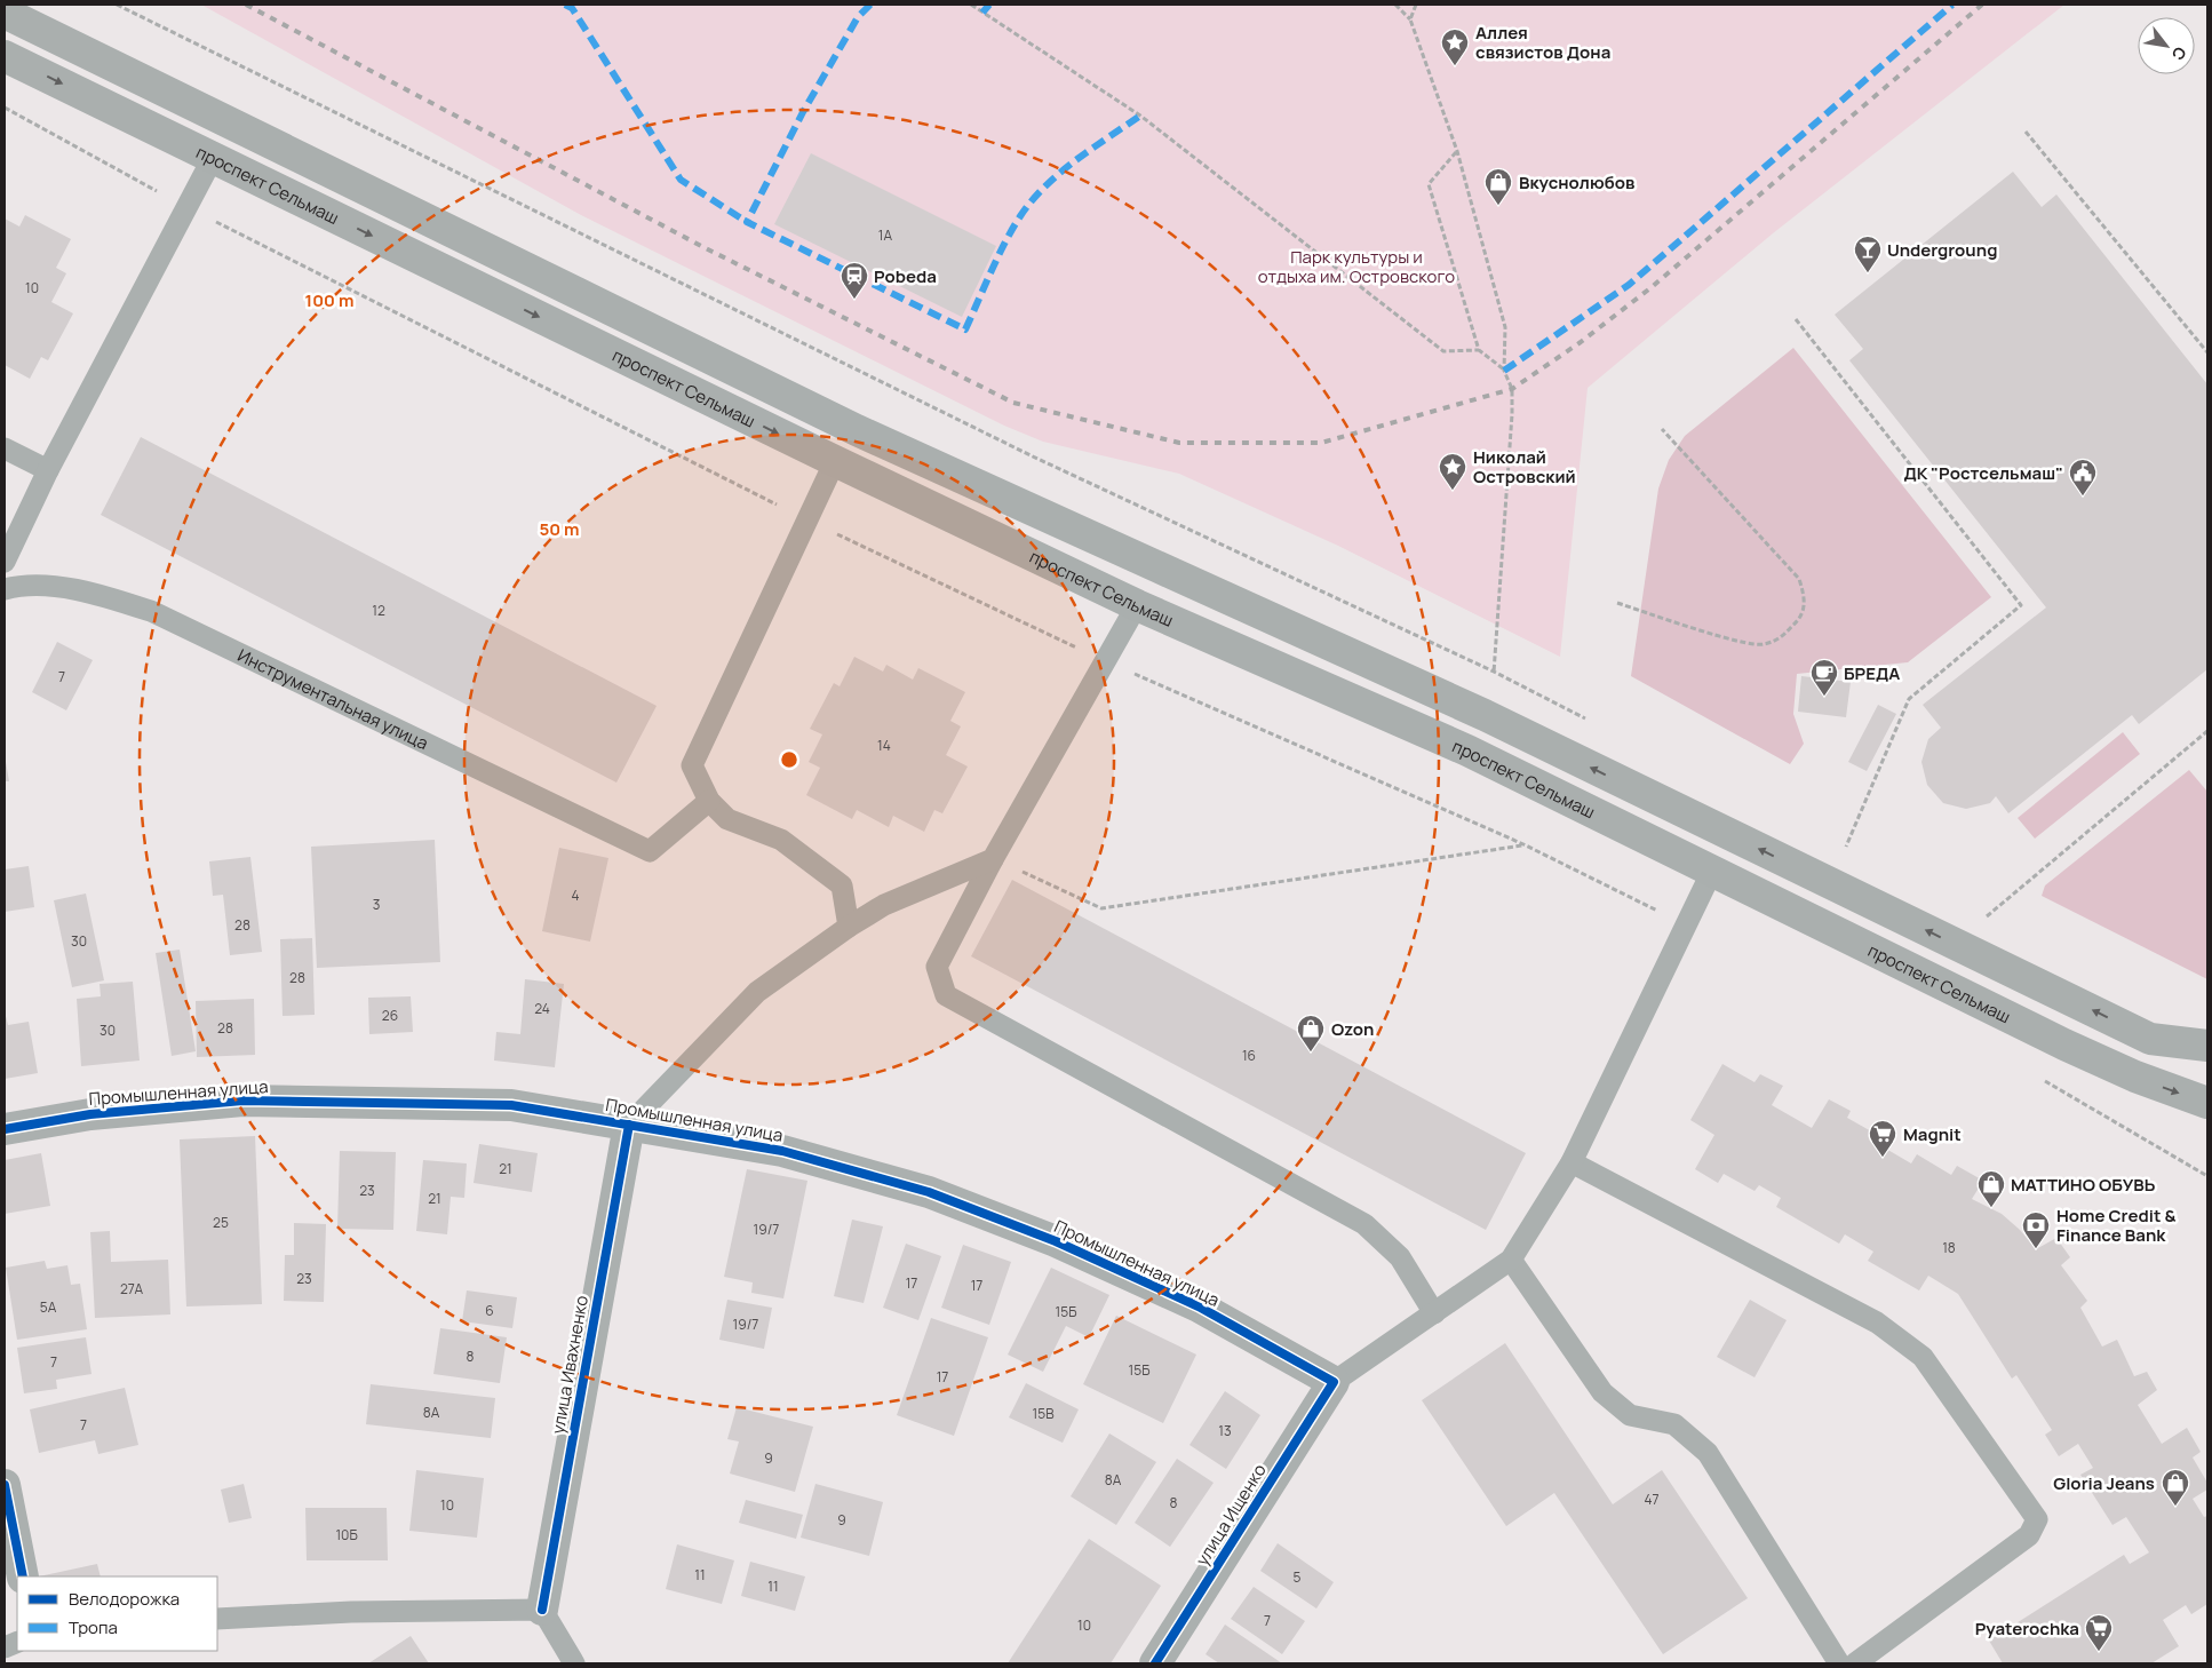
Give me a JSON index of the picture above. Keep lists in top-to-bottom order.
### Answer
{
  "streets": {
    "main road": ["проспект Сельмаш"],
    "street": ["Промышленная улица", "улица Ивахненко", "улица Ищенко"],
    "lane": ["Инструментальная улица"]
  },
  "crossings": [
    ["Промышленная улица", "улица Ивахненко"],
    ["Промышленная улица", "улица Ищенко"]
  ],
  "parks": ["Парк культуры и отдыха им. Островского"],
  "places": {
    "place": ["Аллея связистов Дона", "Николай Островский"],
    "shop": [
      "Вкуснолюбов",
      "Ozon",
      "МАТТИНО ОБУВЬ",
      "Gloria Jeans"
    ],
    "bar": ["Undergroung"],
    "station": ["Pobeda"],
    "public building": ["ДК \"Ростсельмаш\""],
    "cafe": ["БРЕДА"],
    "supermarket": ["Magnit", "Pyaterochka"],
    "bank": ["Home Credit & Finance Bank"]
  },
  "house_numbers": [
    "1А",
    "10",
    "12",
    "7",
    "14",
    "4",
    "3",
    "28",
    "30",
    "28",
    "24",
    "26",
    "28",
    "30",
    "16",
    "21",
    "23",
    "21",
    "25",
    "19/7",
    "18",
    "23",
    "17",
    "17",
    "27А",
    "5А",
    "6",
    "15Б",
    "19/7",
    "8",
    "7",
    "15Б",
    "17",
    "8А",
    "15В",
    "7",
    "13",
    "9",
    "8А",
    "47",
    "8",
    "10",
    "9",
    "10Б",
    "11",
    "5",
    "11",
    "7",
    "10"
  ],
  "legend": ["Велодорожка", "Тропа"],
  "north": "bottom right",
  "rings": ["100 m", "50 m"]
}
